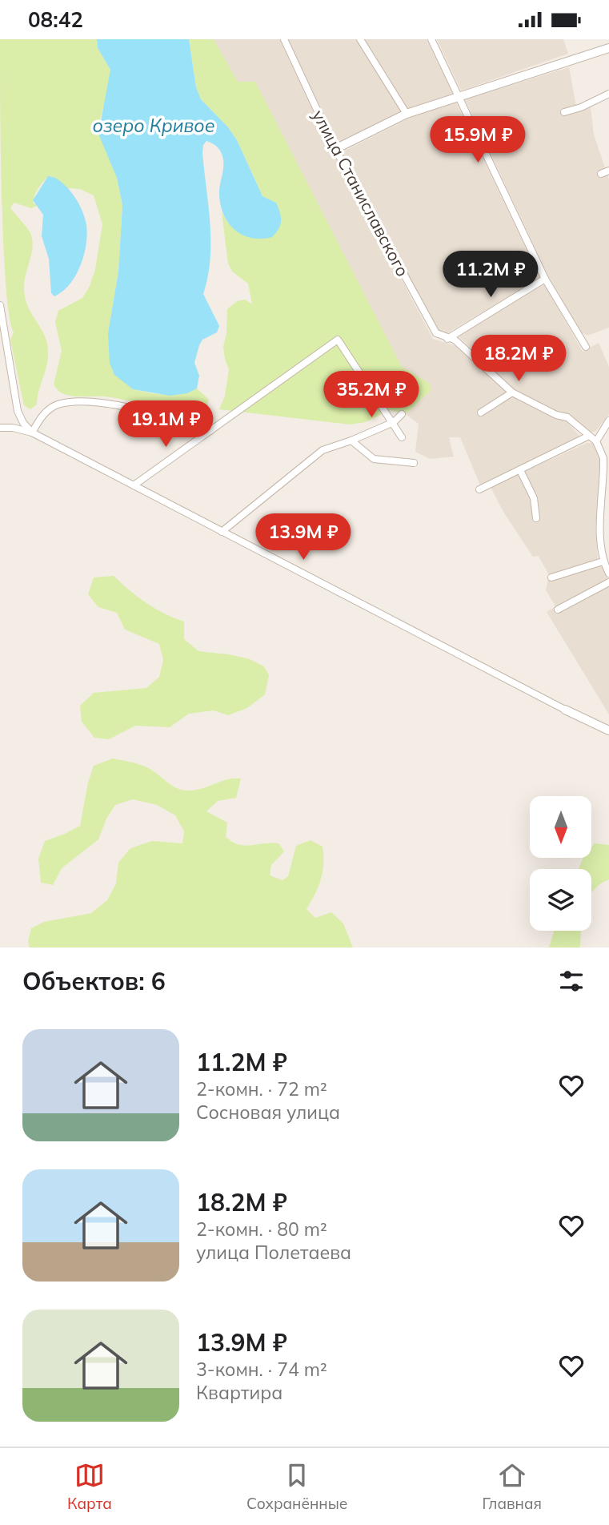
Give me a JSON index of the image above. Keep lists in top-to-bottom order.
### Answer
{
  "streets": {
    "street": ["улица Станиславского"]
  },
  "water": ["озеро Кривое"],
  "north": "bottom",
  "page": {
    "status": "08:42",
    "price": [
      "15.9M ₽",
      "11.2M ₽",
      "18.2M ₽",
      "35.2M ₽",
      "19.1M ₽",
      "13.9M ₽"
    ],
    "heading": "Объектов: 6",
    "list": [
      {
        "name": "11.2M ₽",
        "note": "2-комн. · 72 m² · Сосновая улица"
      },
      {
        "name": "18.2M ₽",
        "note": "2-комн. · 80 m² · улица Полетаева"
      },
      {
        "name": "13.9M ₽",
        "note": "3-комн. · 74 m² · Квартира"
      }
    ],
    "tabs": ["Карта", "Сохранённые", "Главная"]
  }
}
